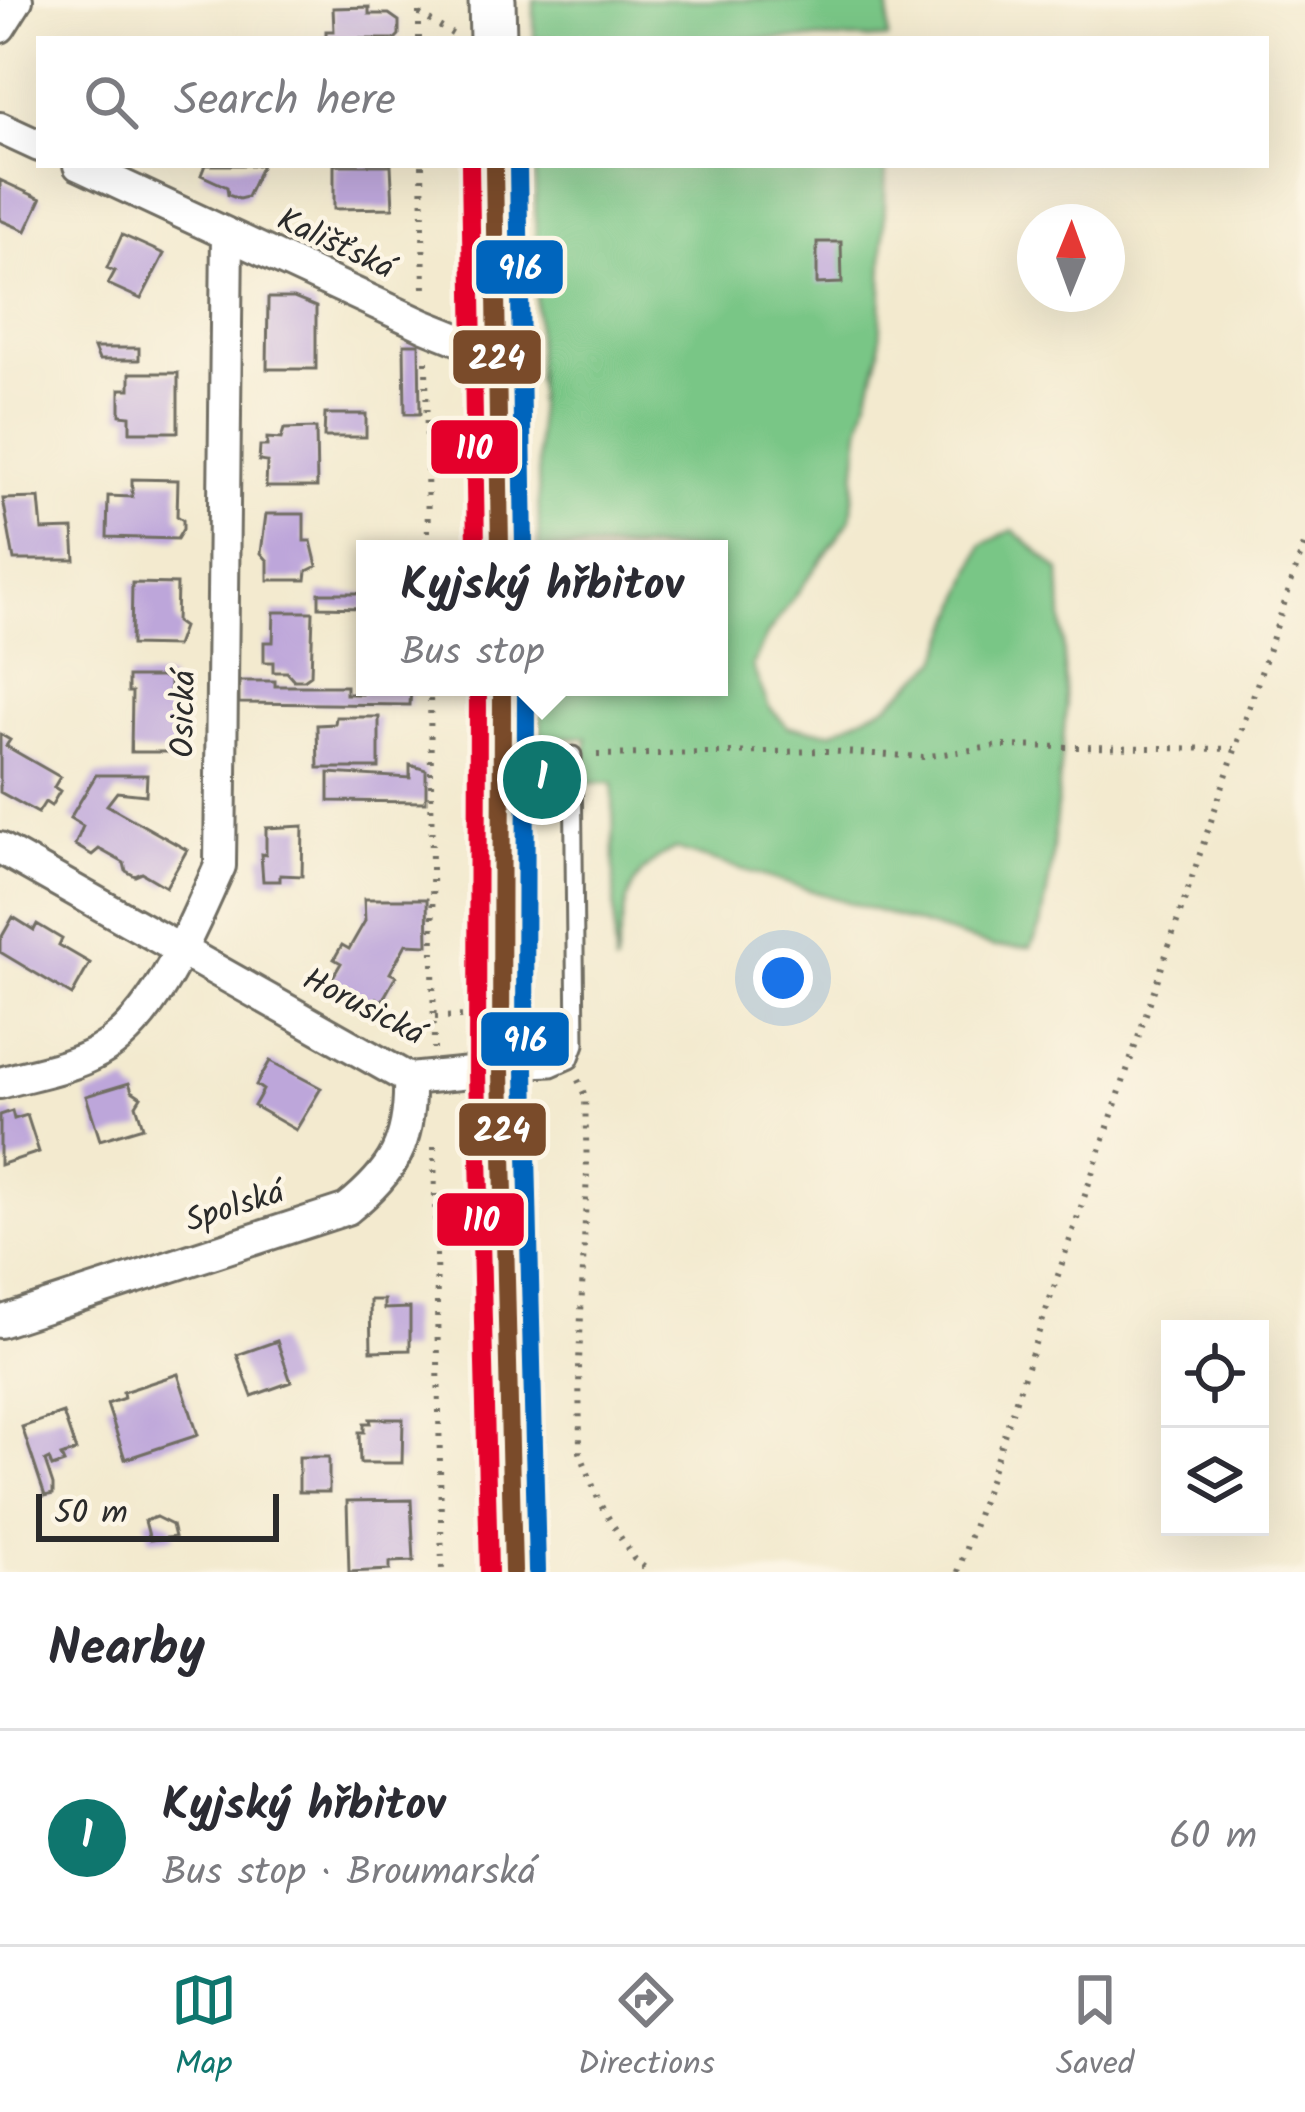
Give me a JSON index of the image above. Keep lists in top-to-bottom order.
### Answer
{
  "streets": {
    "street": [
      "Kališťská",
      "Osická",
      "Horusická",
      "Spolská"
    ]
  },
  "crossings": [
    ["Kališťská", "Osická"],
    ["Osická", "Horusická"],
    ["Horusická", "Spolská"]
  ],
  "lines": ["transit line 224", "transit line 110", "transit line 916"],
  "scale_bar": "50 m",
  "north": "top",
  "page": {
    "search": "Search here",
    "popup": ["Kyjský hřbitov", "Bus stop"],
    "pins": "1",
    "scale": "50 m",
    "heading": "Nearby",
    "list": [
      {
        "mark": "1",
        "name": "Kyjský hřbitov",
        "note": "Bus stop · Broumarská",
        "value": "60 m"
      }
    ],
    "nav": ["Map", "Directions", "Saved"]
  }
}
